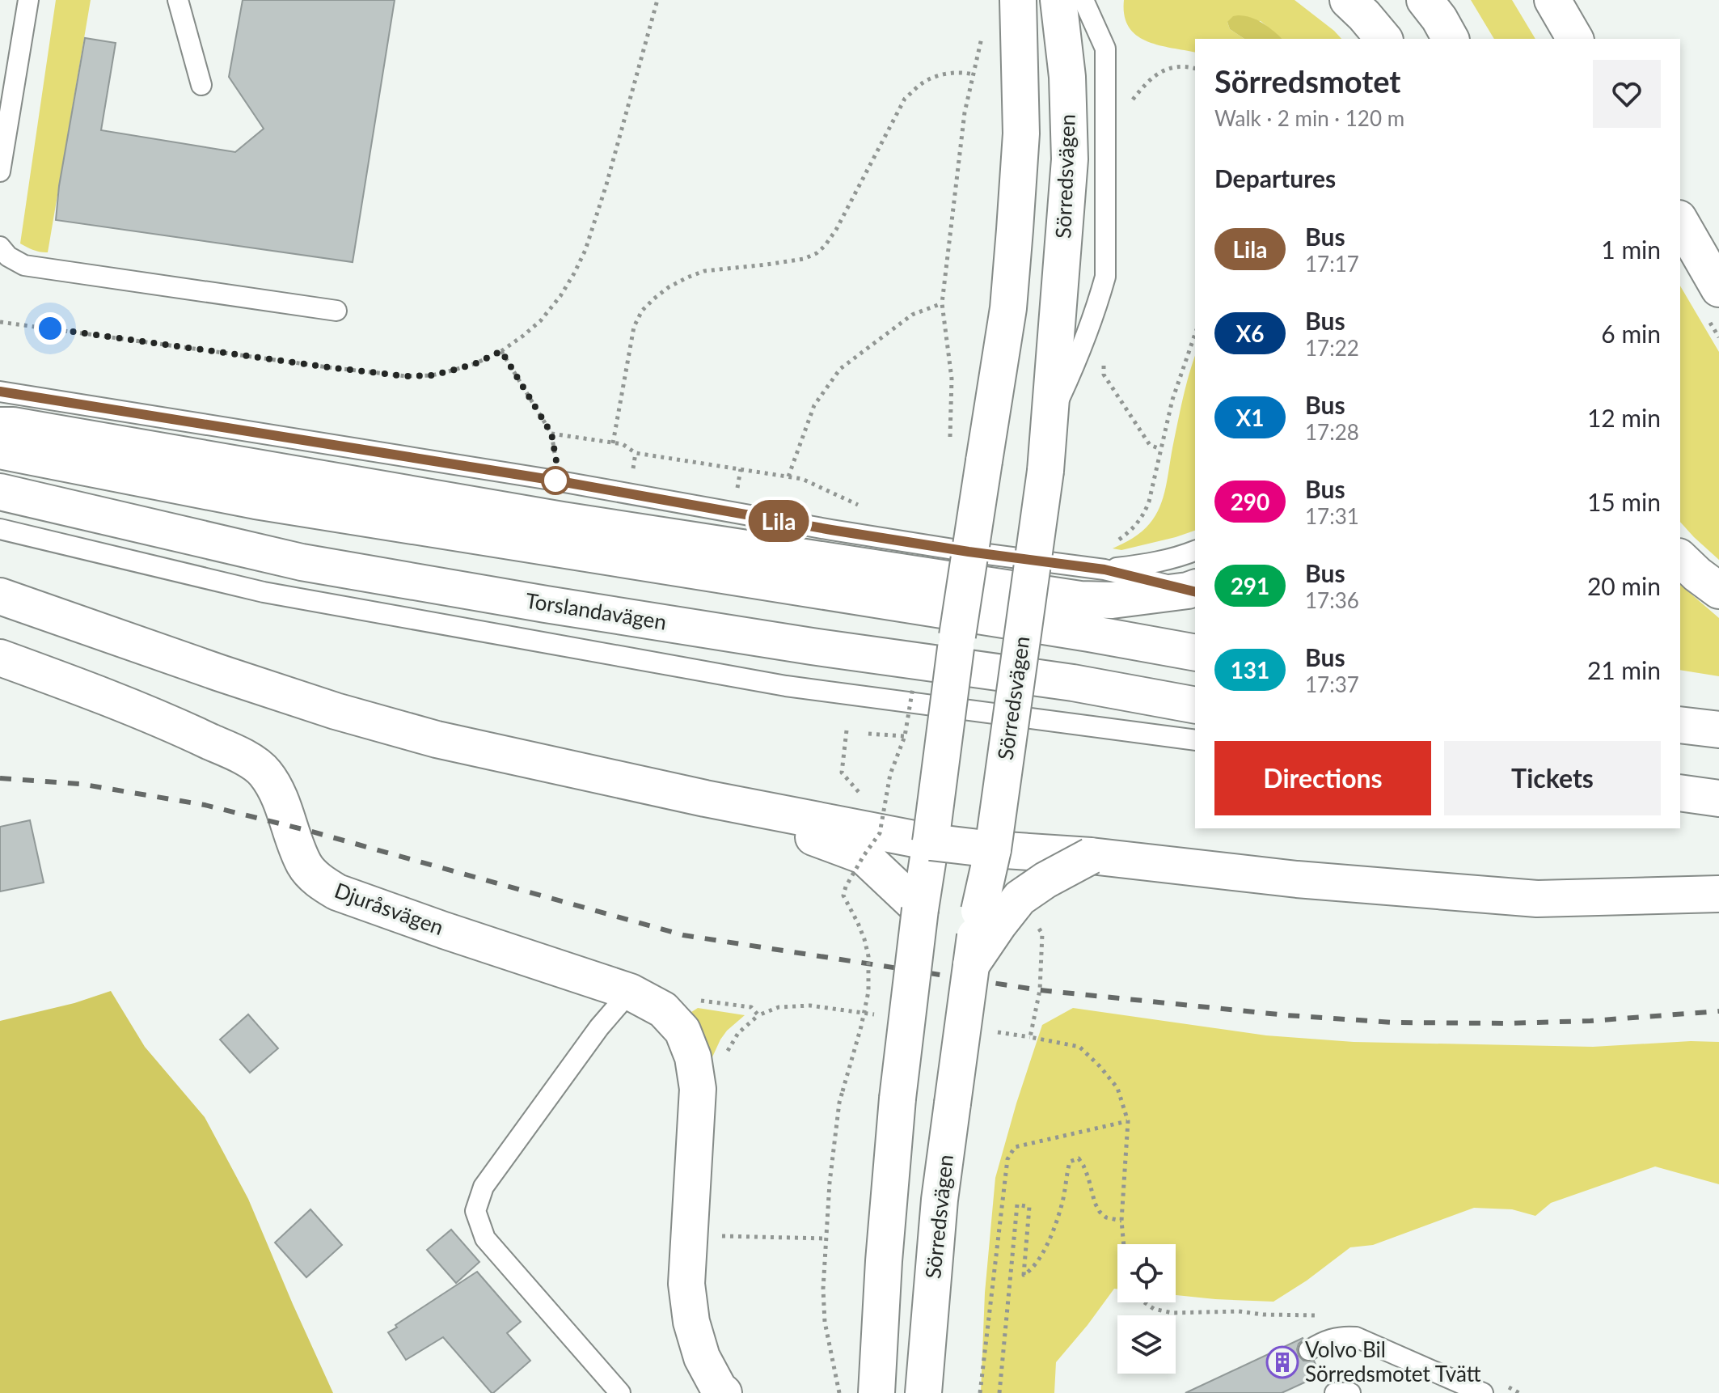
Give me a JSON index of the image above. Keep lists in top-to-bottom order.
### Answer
{
  "streets": {
    "main road": ["Sörredsvägen", "Torslandavägen", "Djuråsvägen"]
  },
  "places": {
    "building": ["Volvo Bil Sörredsmotet Tvätt"]
  },
  "lines": ["bus line Lila"],
  "page": {
    "on_map": "Lila",
    "heading": [
      ["Sörredsmotet", "Walk · 2 min · 120 m"],
      "Departures"
    ],
    "list": [
      {
        "mark": "Lila",
        "name": "Bus",
        "note": "17:17",
        "value": "1 min"
      },
      {
        "mark": "X6",
        "name": "Bus",
        "note": "17:22",
        "value": "6 min"
      },
      {
        "mark": "X1",
        "name": "Bus",
        "note": "17:28",
        "value": "12 min"
      },
      {
        "mark": "290",
        "name": "Bus",
        "note": "17:31",
        "value": "15 min"
      },
      {
        "mark": "291",
        "name": "Bus",
        "note": "17:36",
        "value": "20 min"
      },
      {
        "mark": "131",
        "name": "Bus",
        "note": "17:37",
        "value": "21 min"
      }
    ],
    "buttons": ["Directions", "Tickets"]
  }
}
